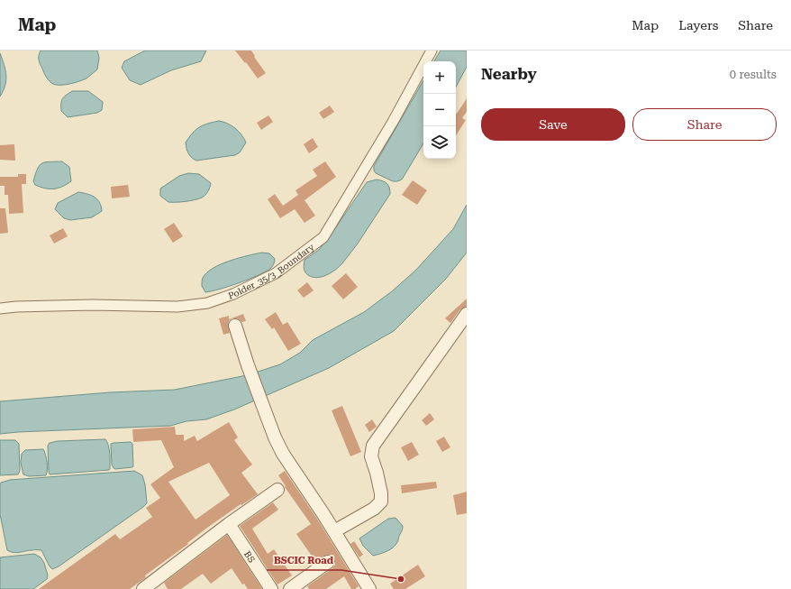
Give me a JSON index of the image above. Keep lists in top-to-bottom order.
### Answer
{
  "streets": {
    "street": ["Polder_35/3_Boundary", "BS"]
  },
  "places": ["BSCIC Road"],
  "page": {
    "header": "Map",
    "nav": ["Map", "Layers", "Share"],
    "heading": ["Nearby", "0 results"],
    "map_buttons": ["+", "−"],
    "buttons": ["Save", "Share"]
  }
}
